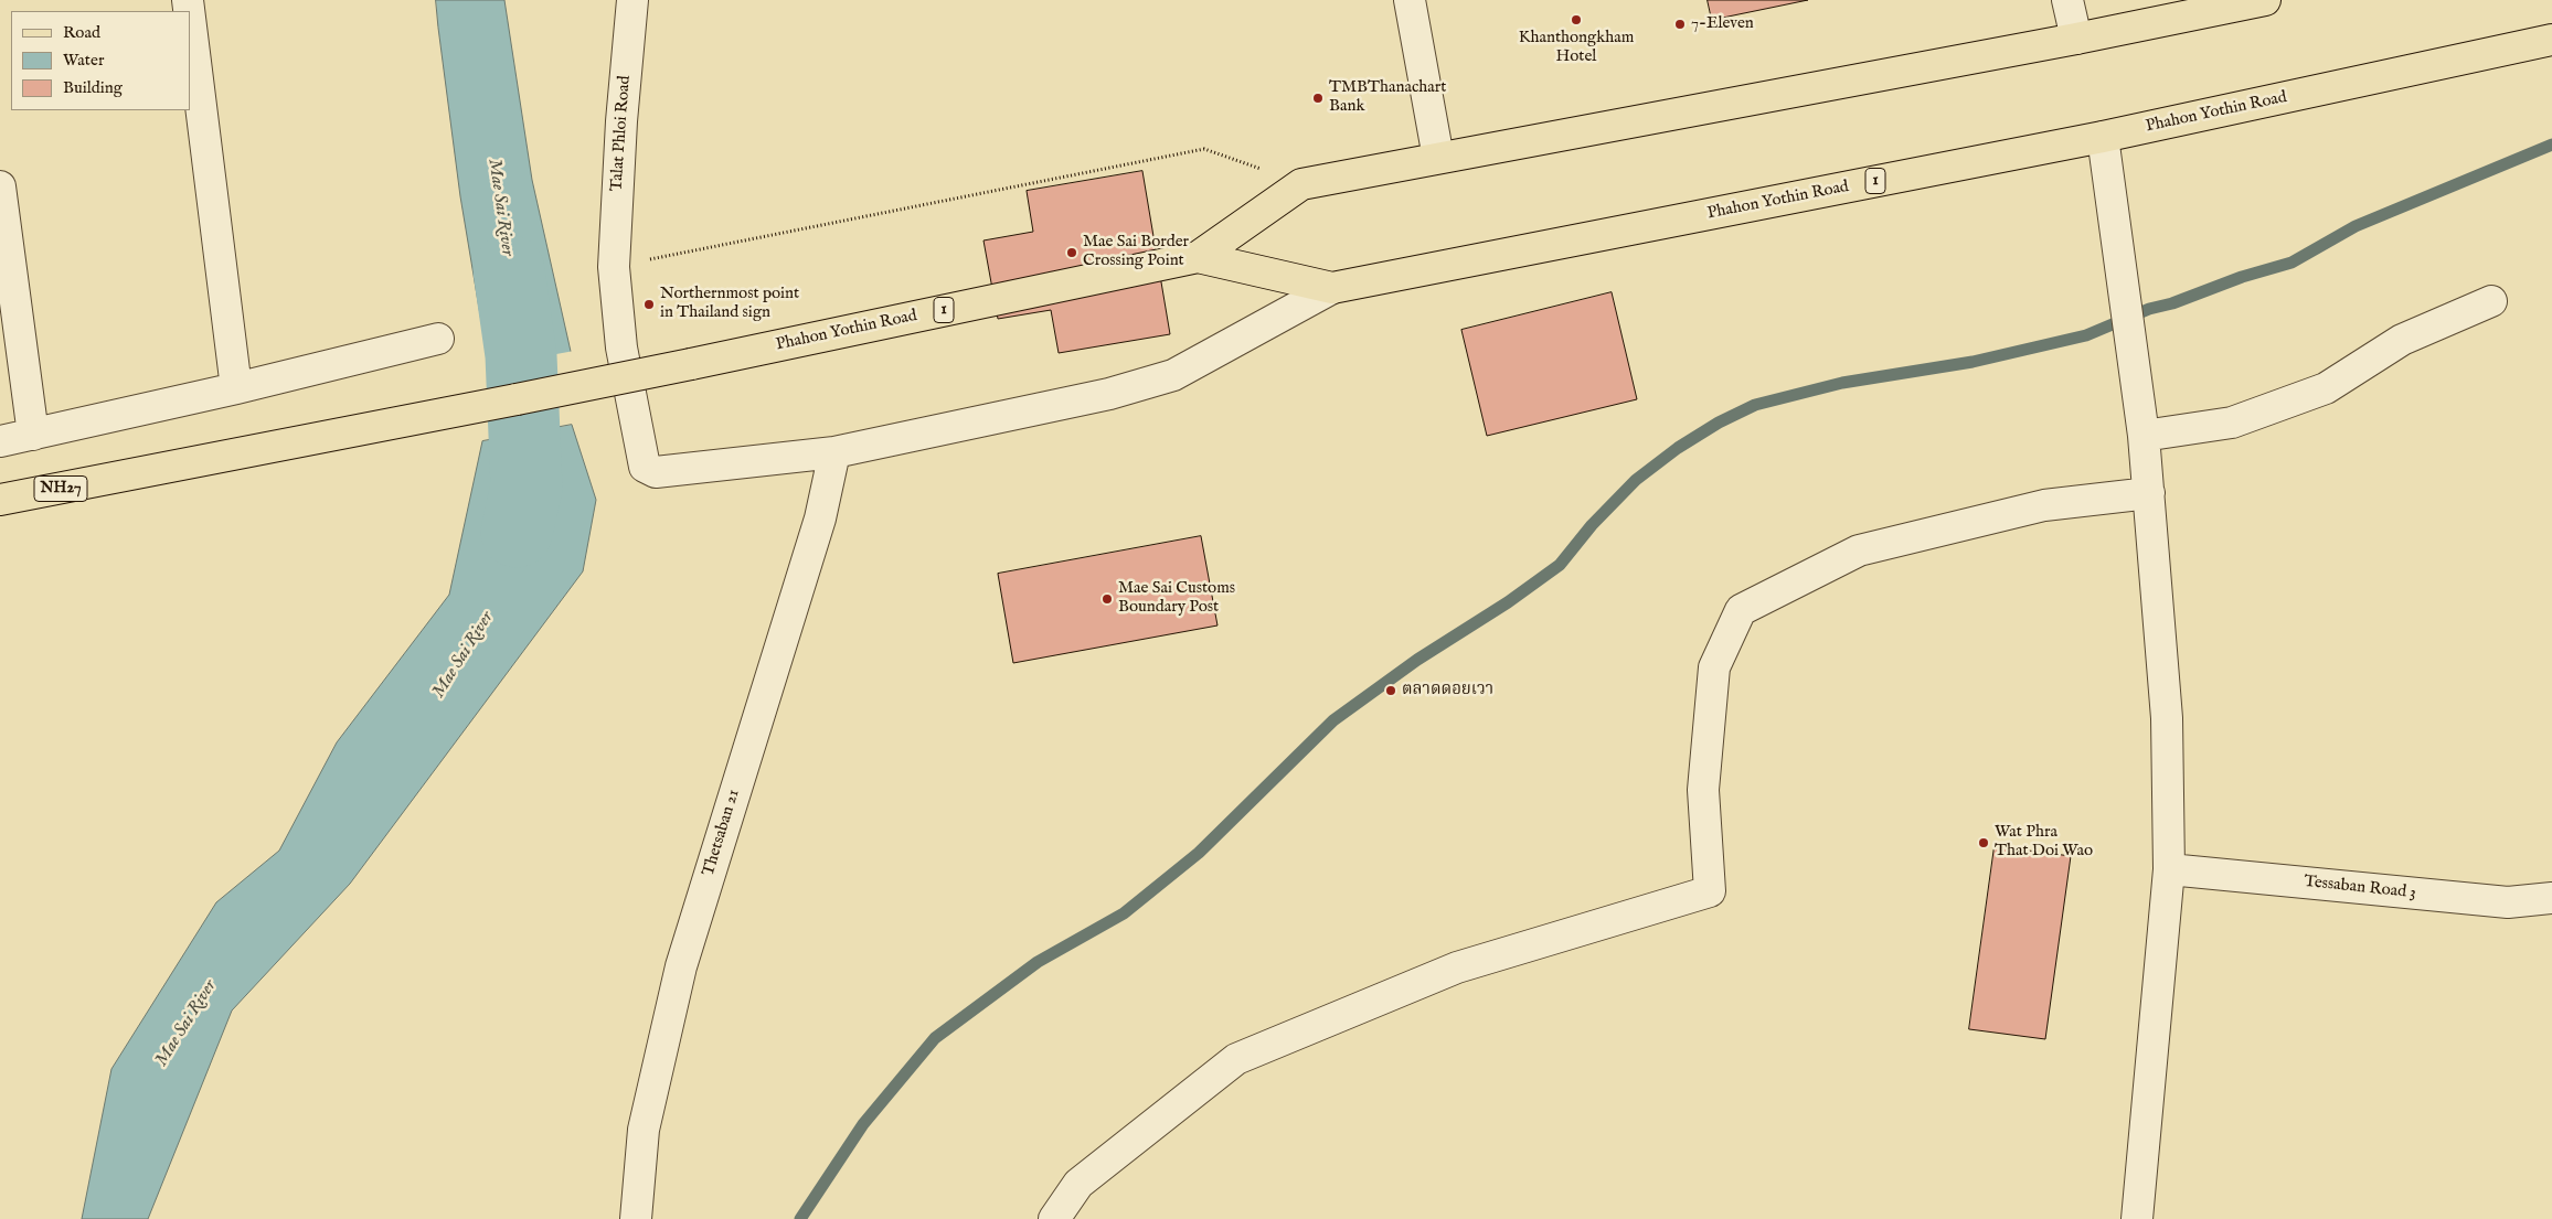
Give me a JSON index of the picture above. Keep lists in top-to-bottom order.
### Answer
{
  "streets": {
    "main road": ["Phahon Yothin Road", "1", "NH27"],
    "street": ["Talat Phloi Road", "Thetsaban 21", "Tessaban Road 3"]
  },
  "crossings": [
    ["Phahon Yothin Road", "NH27"],
    ["Talat Phloi Road", "Thetsaban 21"]
  ],
  "water": ["Mae Sai River"],
  "places": [
    "Khanthongkham Hotel",
    "7-Eleven",
    "TMBThanachart Bank",
    "Mae Sai Border Crossing Point",
    "Northernmost point in Thailand sign",
    "Mae Sai Customs Boundary Post",
    "ตลาดดอยเวา",
    "Wat Phra That Doi Wao"
  ],
  "legend": ["Road", "Water", "Building"]
}
